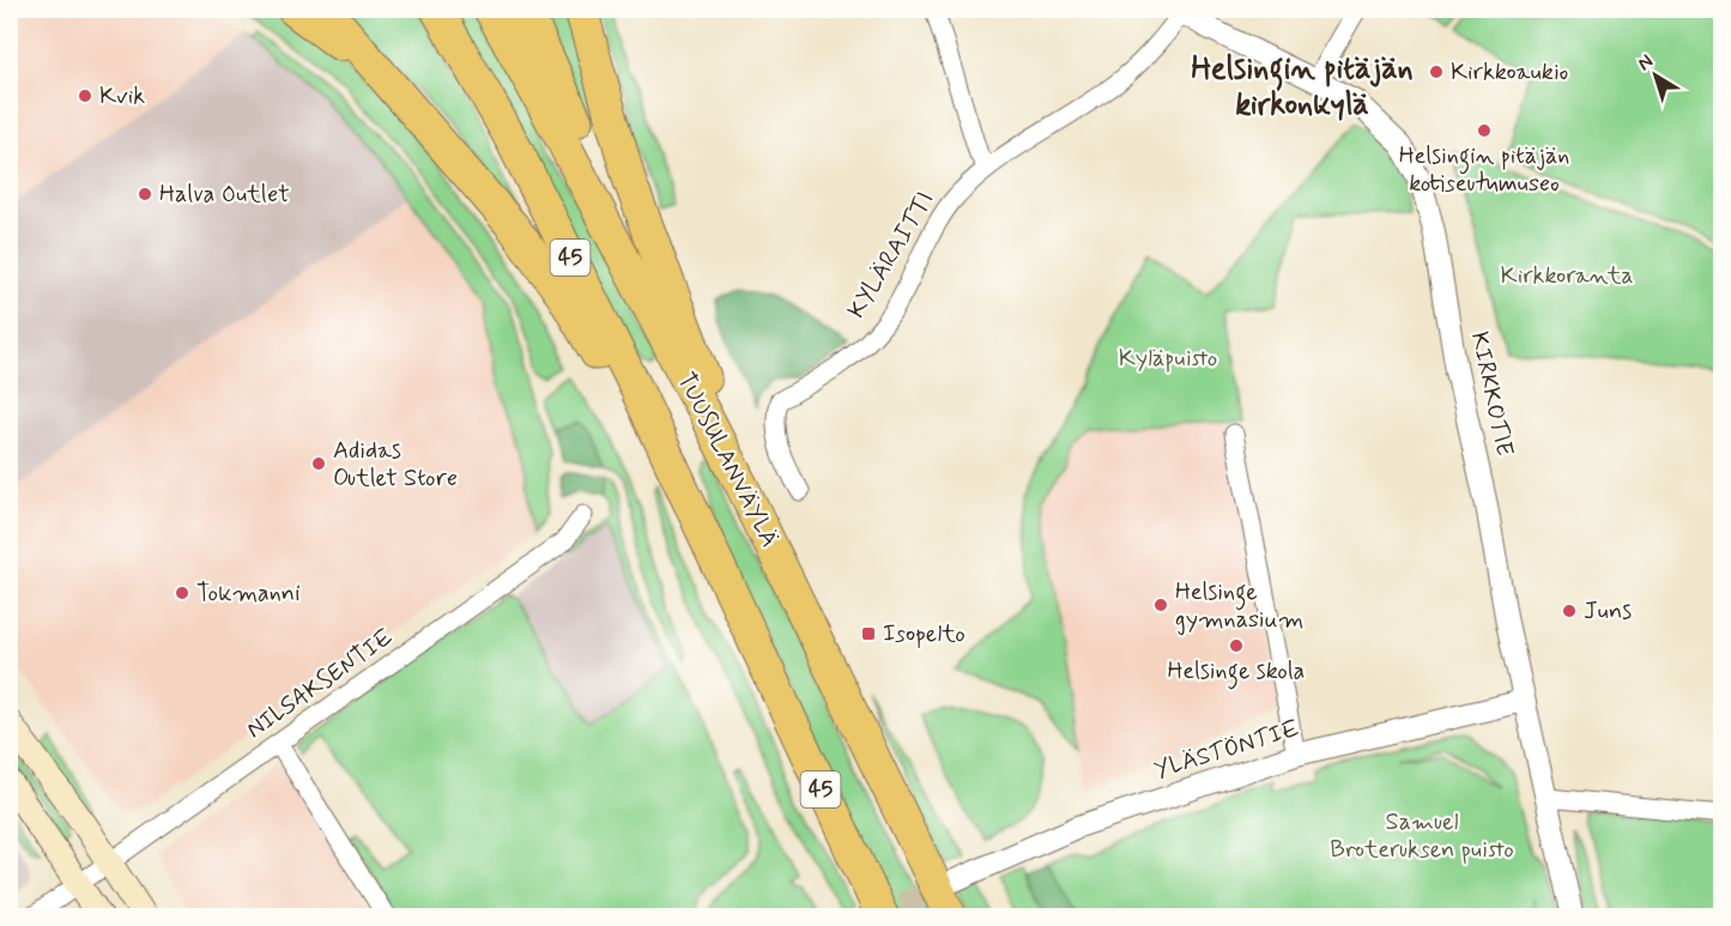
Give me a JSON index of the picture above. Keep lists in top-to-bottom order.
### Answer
{
  "streets": {
    "highway": ["45", "TUUSULANVÄYLÄ"],
    "street": [
      "KYLÄRAITTI",
      "KIRKKOTIE",
      "NILSAKSENTIE",
      "YLÄSTÖNTIE"
    ]
  },
  "crossings": [
    ["KYLÄRAITTI", "KIRKKOTIE"],
    ["KIRKKOTIE", "YLÄSTÖNTIE"]
  ],
  "districts": ["Helsingin pitäjän kirkonkylä"],
  "parks": ["Kirkkoranta", "Kyläpuisto", "Samuel Broteruksen puisto"],
  "places": {
    "other": [
      "Kirkkoaukio",
      "Kvik",
      "Helsingin pitäjän kotiseutumuseo",
      "Halva Outlet",
      "Adidas Outlet Store",
      "Tokmanni",
      "Helsinge gymnasium",
      "Juns",
      "Helsinge skola"
    ],
    "transit": ["Isopelto"]
  },
  "north": "top left"
}
